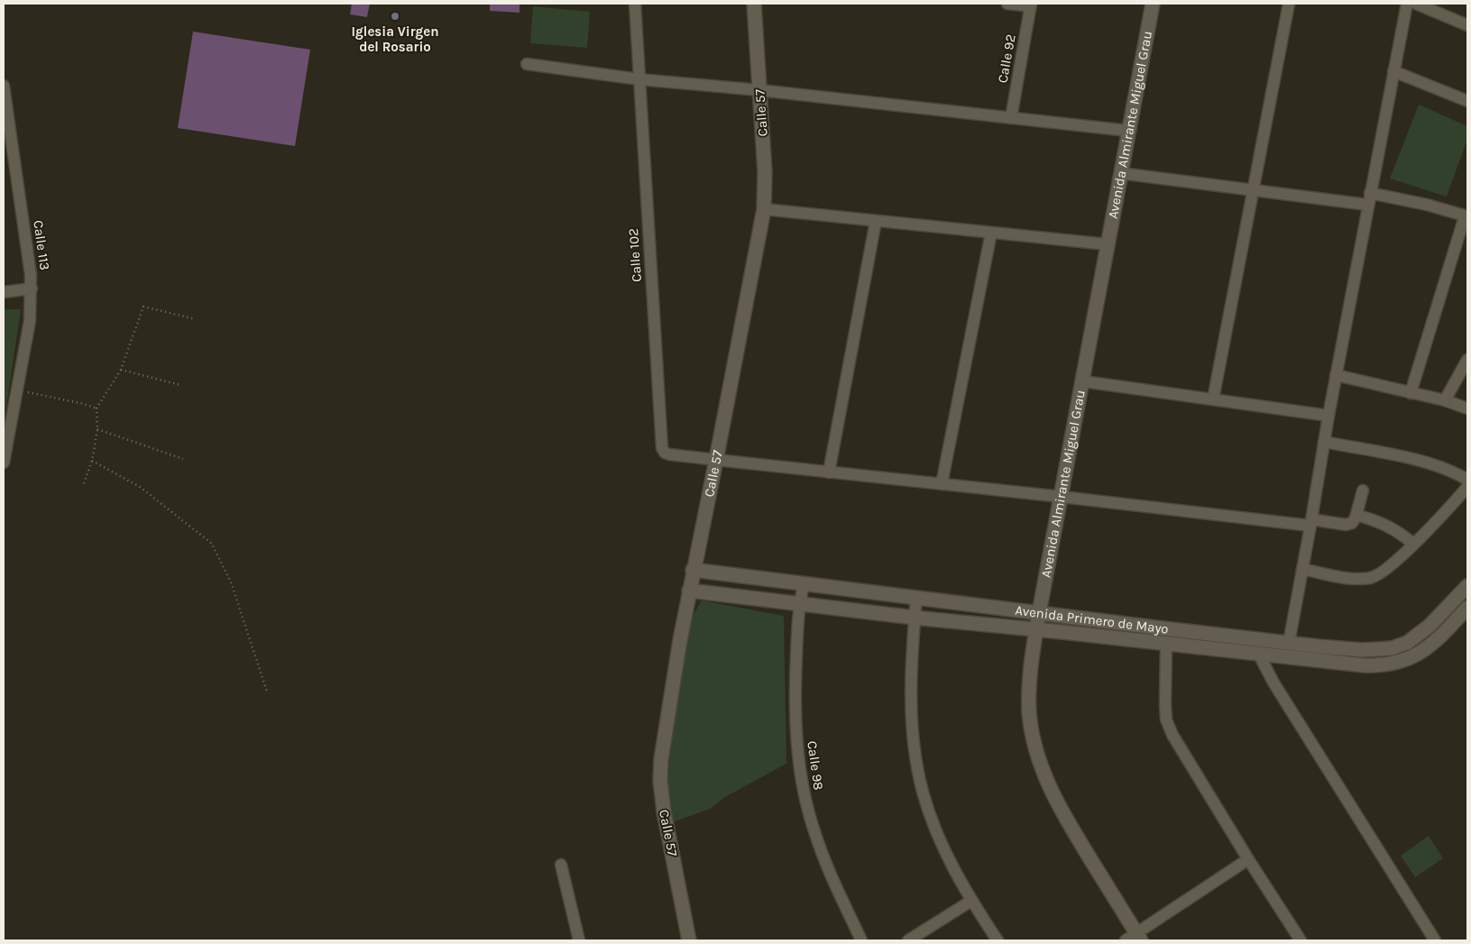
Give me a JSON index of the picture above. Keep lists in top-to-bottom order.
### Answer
{
  "streets": {
    "street": [
      "Calle 92",
      "Calle 57",
      "Avenida Almirante Miguel Grau",
      "Calle 113",
      "Calle 102",
      "Avenida Primero de Mayo",
      "Calle 98"
    ]
  },
  "crossings": [
    ["Calle 57", "Calle 102"],
    ["Calle 57", "Avenida Primero de Mayo"],
    ["Avenida Almirante Miguel Grau", "Calle 102"],
    ["Avenida Almirante Miguel Grau", "Avenida Primero de Mayo"],
    ["Avenida Primero de Mayo", "Calle 98"]
  ],
  "places": ["Iglesia Virgen del Rosario"]
}
